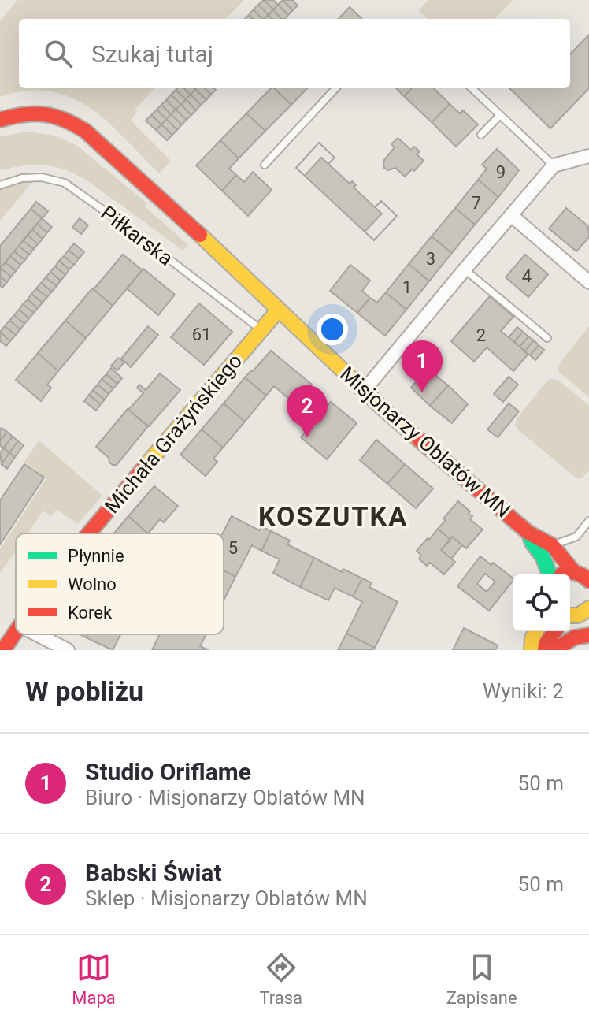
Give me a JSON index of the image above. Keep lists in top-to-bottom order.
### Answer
{
  "streets": {
    "street": ["Michała Grażyńskiego", "Misjonarzy Oblatów MN"],
    "lane": ["Piłkarska"]
  },
  "crossings": [
    ["Piłkarska", "Michała Grażyńskiego"],
    ["Michała Grażyńskiego", "Misjonarzy Oblatów MN"]
  ],
  "districts": ["KOSZUTKA"],
  "house_numbers": [
    "9",
    "7",
    "3",
    "4",
    "1",
    "61",
    "2",
    "5"
  ],
  "legend": ["Płynnie", "Wolno", "Korek"],
  "page": {
    "search": "Szukaj tutaj",
    "pins": ["1", "2"],
    "heading": ["W pobliżu", "Wyniki: 2"],
    "list": [
      {
        "mark": "1",
        "name": "Studio Oriflame",
        "note": "Biuro · Misjonarzy Oblatów MN",
        "value": "50 m"
      },
      {
        "mark": "2",
        "name": "Babski Świat",
        "note": "Sklep · Misjonarzy Oblatów MN",
        "value": "50 m"
      }
    ],
    "nav": ["Mapa", "Trasa", "Zapisane"]
  }
}
